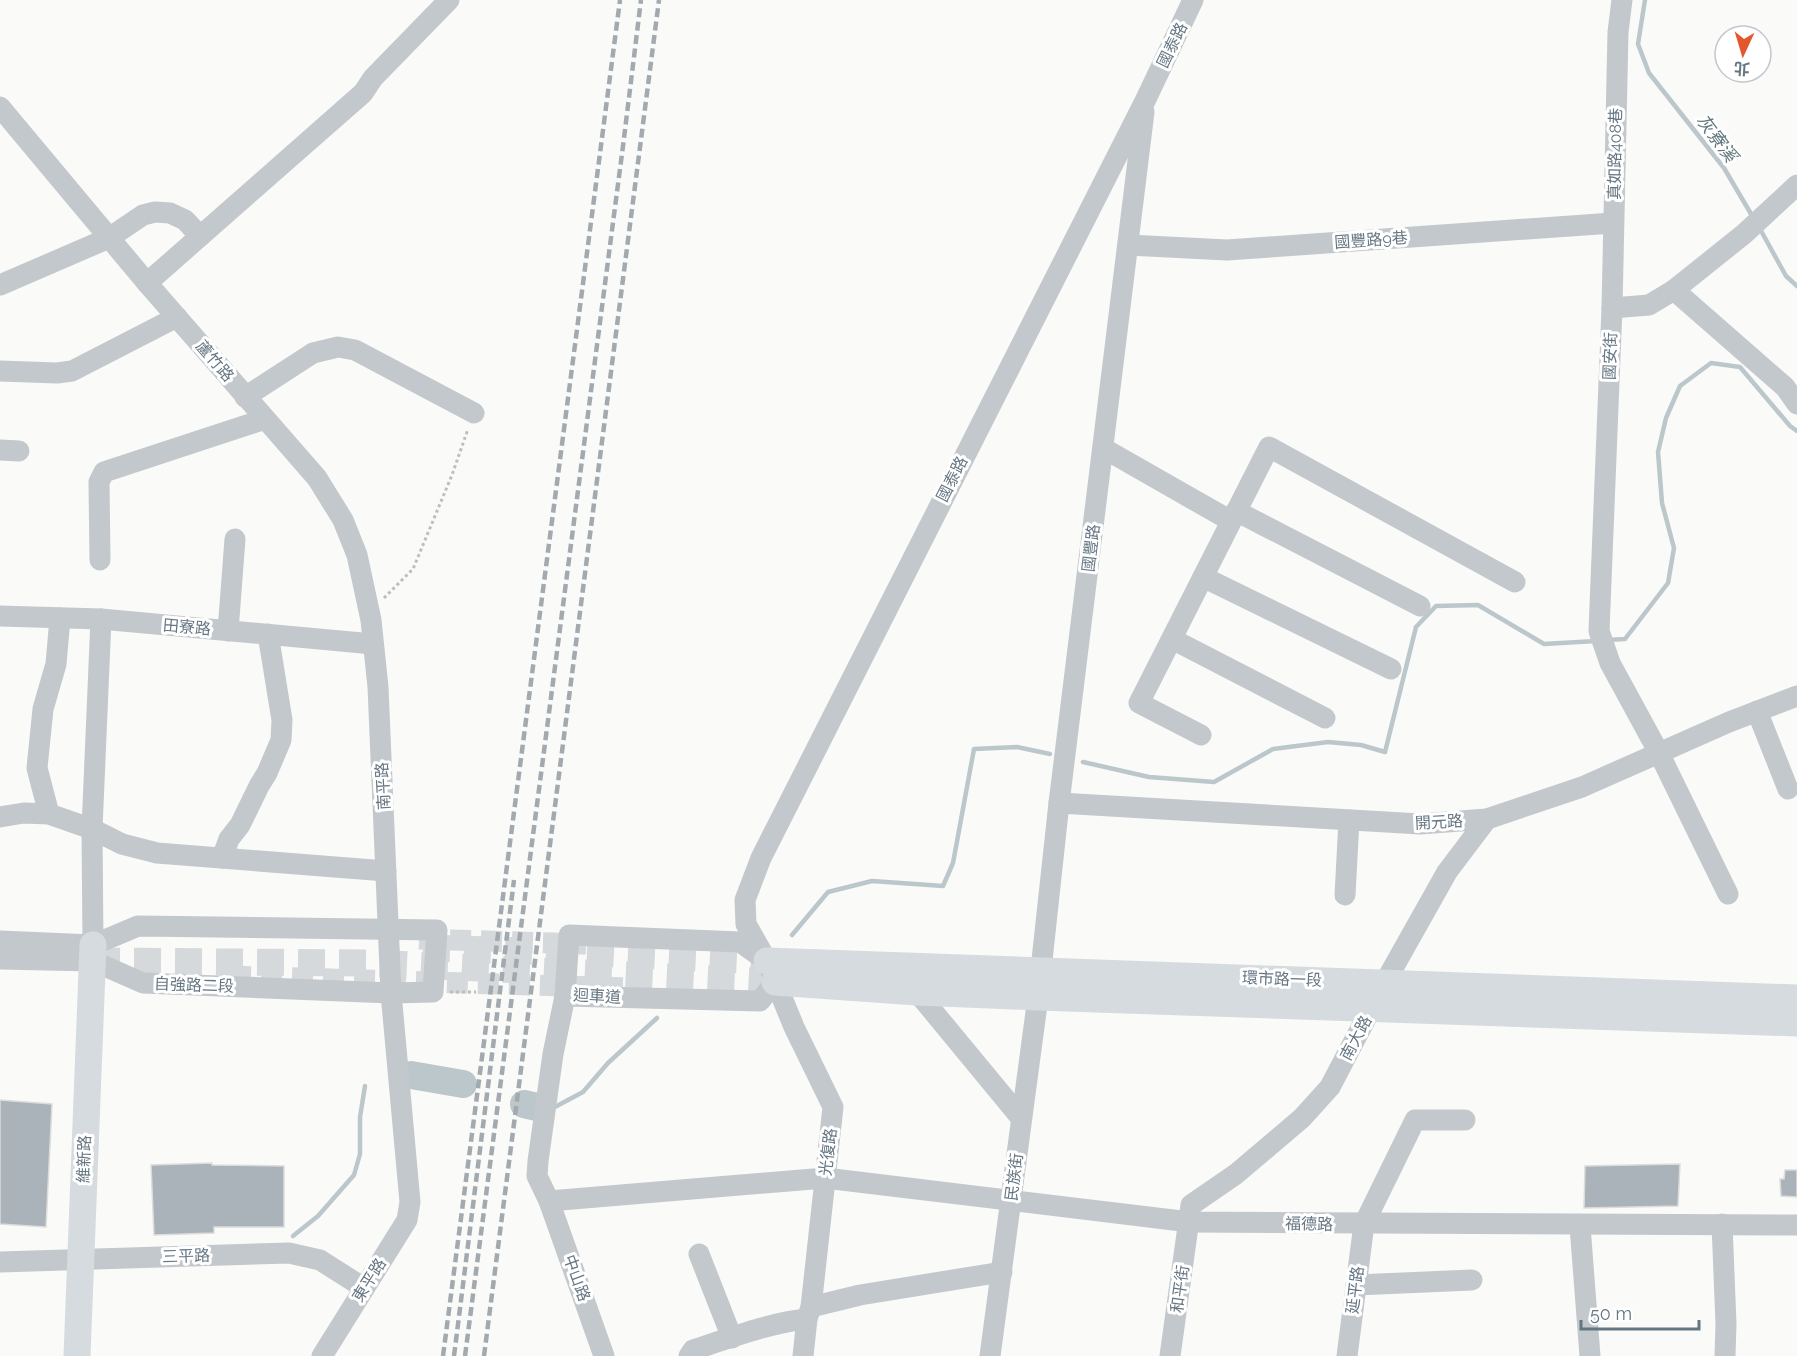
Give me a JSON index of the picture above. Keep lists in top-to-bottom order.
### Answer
{
  "streets": {
    "main road": ["環市路一段", "維新路"],
    "street": [
      "國泰路",
      "真如路408巷",
      "國豐路9巷",
      "國安街",
      "蘆竹路",
      "國豐路",
      "田寮路",
      "南平路",
      "開元路",
      "自強路二段",
      "迴車道",
      "南大路",
      "光復路",
      "民族街",
      "福德路",
      "三平路",
      "中山路",
      "東平路",
      "和平街",
      "延平路"
    ]
  },
  "crossings": [
    ["國泰路", "國豐路"],
    ["國泰路", "環市路一段"],
    ["國泰路", "迴車道"],
    ["國泰路", "光復路"],
    ["真如路408巷", "國豐路9巷"],
    ["真如路408巷", "國安街"],
    ["國豐路9巷", "國豐路"],
    ["國安街", "開元路"],
    ["蘆竹路", "田寮路"],
    ["蘆竹路", "南平路"],
    ["國豐路", "開元路"],
    ["國豐路", "環市路一段"],
    ["國豐路", "民族街"],
    ["田寮路", "南平路"],
    ["南平路", "自強路二段"],
    ["南平路", "東平路"],
    ["開元路", "南大路"],
    ["環市路一段", "迴車道"],
    ["環市路一段", "南大路"],
    ["環市路一段", "光復路"],
    ["環市路一段", "民族街"],
    ["自強路二段", "維新路"],
    ["自強路二段", "東平路"],
    ["迴車道", "光復路"],
    ["迴車道", "中山路"],
    ["南大路", "福德路"],
    ["南大路", "和平街"],
    ["光復路", "福德路"],
    ["維新路", "三平路"],
    ["民族街", "福德路"],
    ["福德路", "中山路"],
    ["福德路", "和平街"],
    ["福德路", "延平路"],
    ["三平路", "東平路"]
  ],
  "water": ["灰寮溪"],
  "scale_bar": "50 m",
  "north": "bottom"
}
